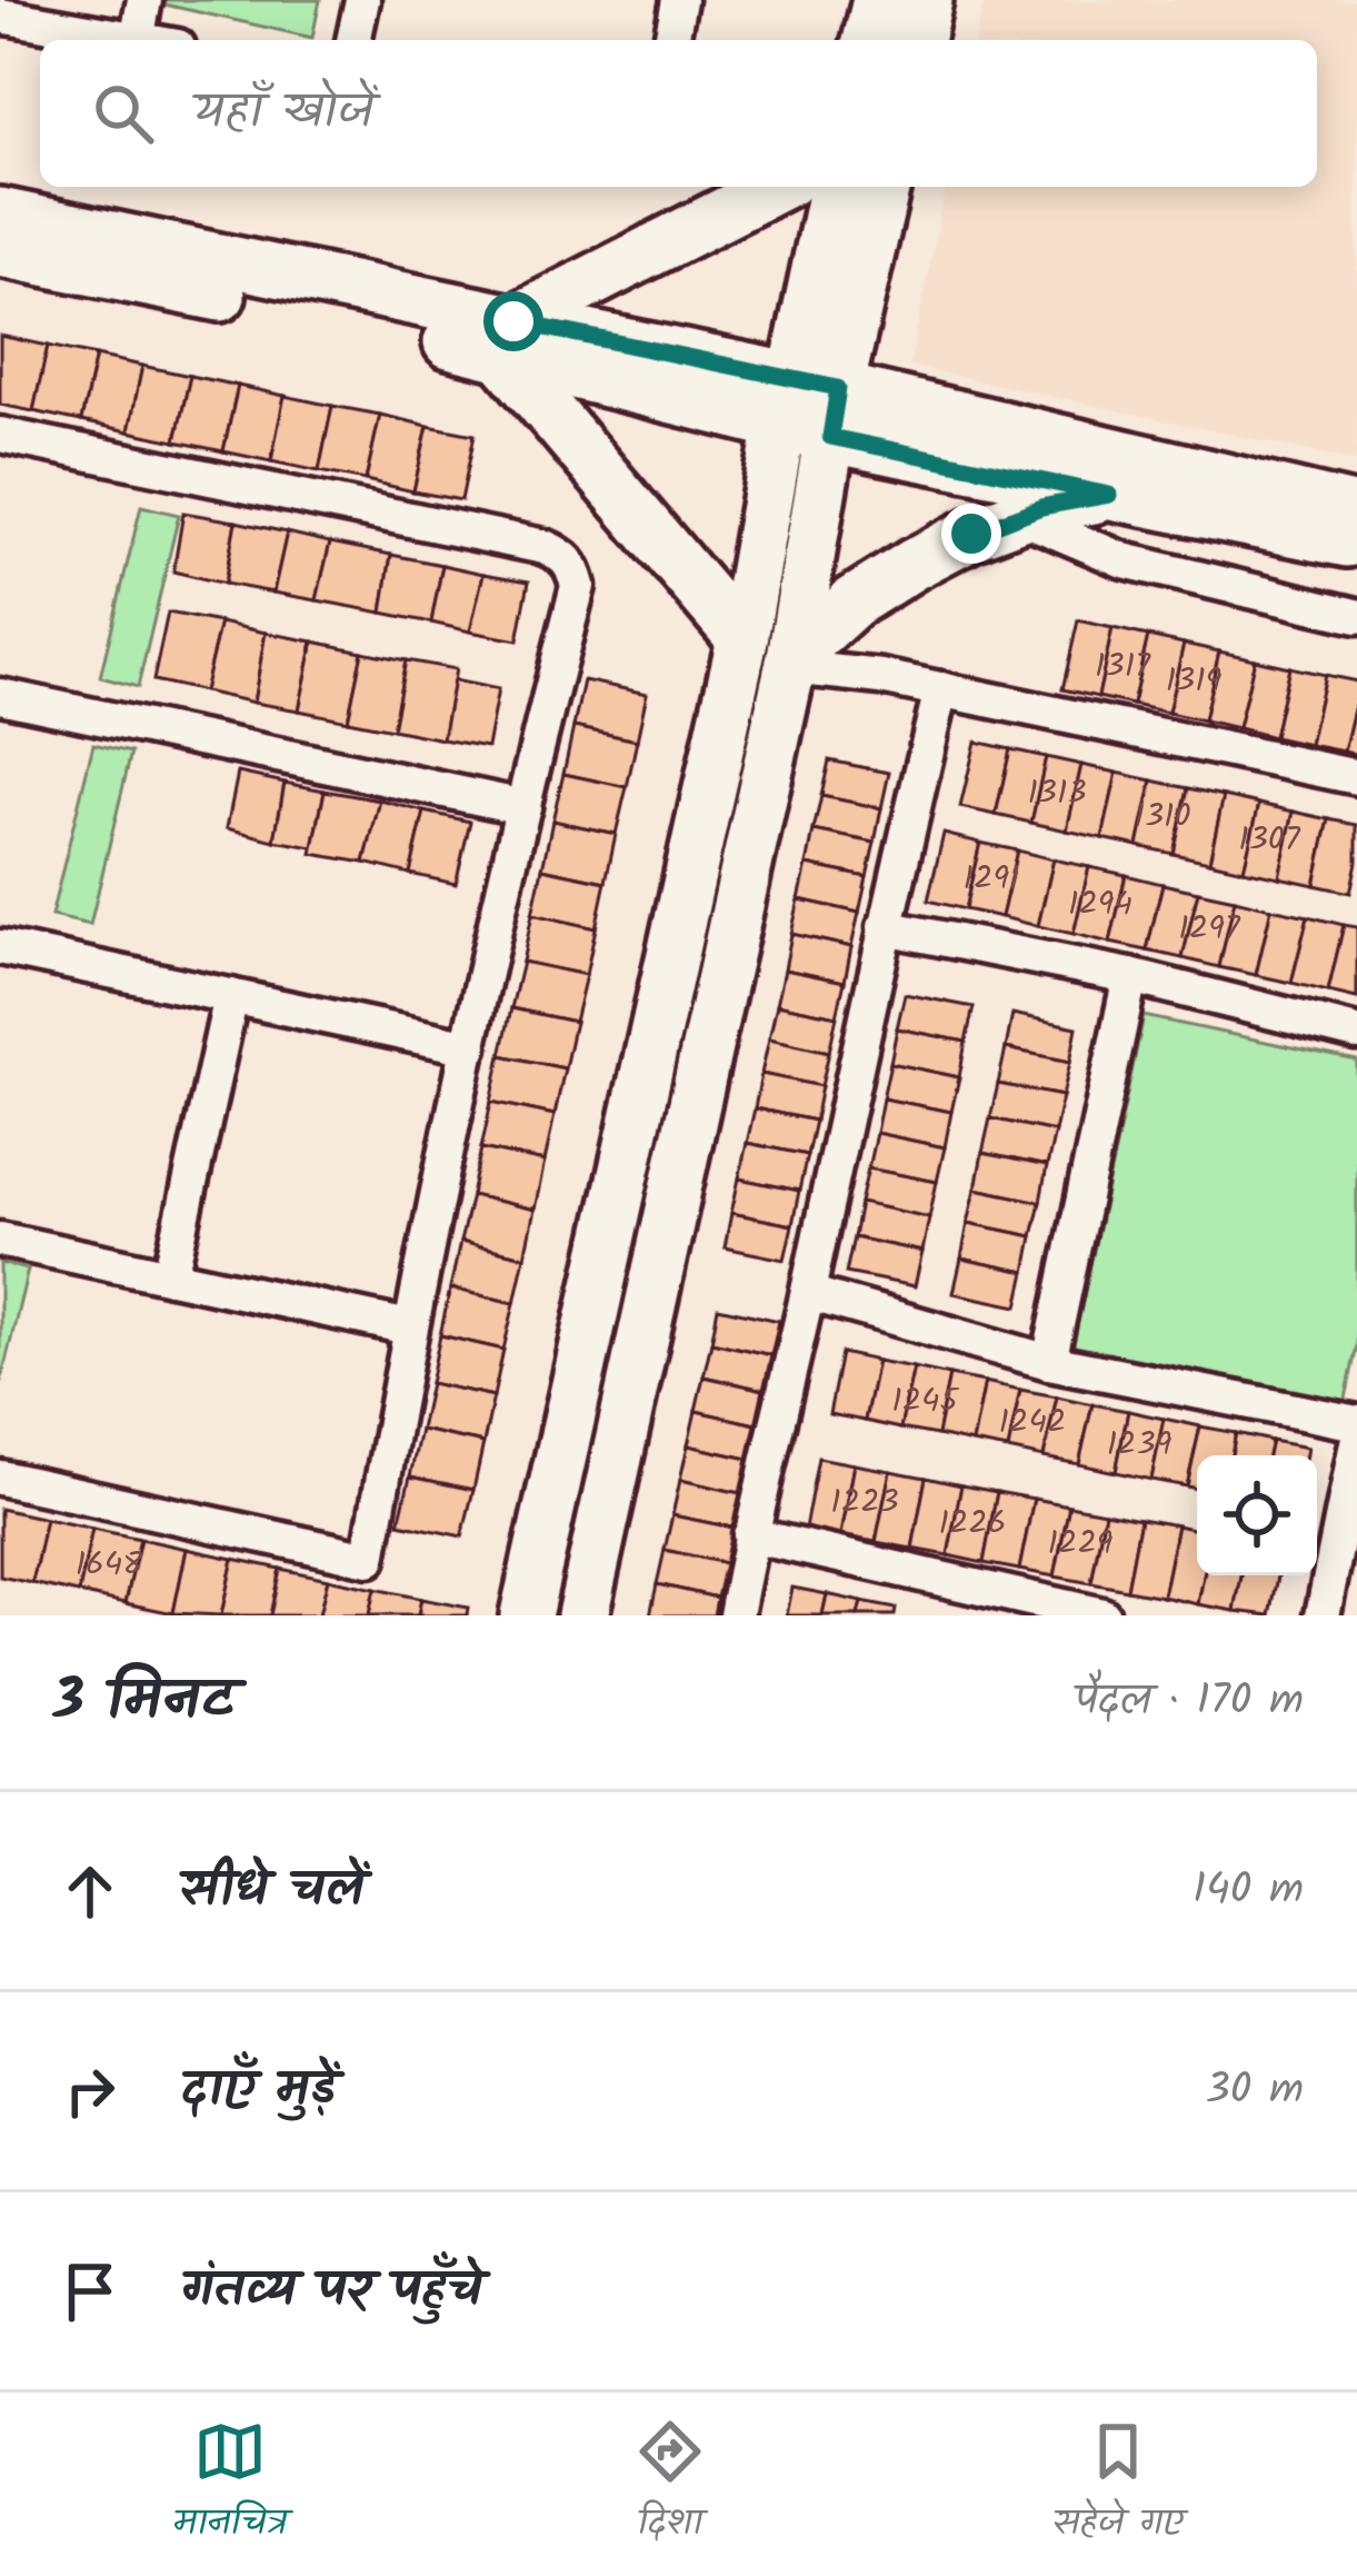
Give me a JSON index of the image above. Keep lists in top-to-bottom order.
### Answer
{
  "house_numbers": [
    "1317",
    "1319",
    "1313",
    "1310",
    "1307",
    "1291",
    "1294",
    "1297",
    "1245",
    "1242",
    "1239",
    "1223",
    "1226",
    "1229",
    "1648"
  ],
  "page": {
    "search": "यहाँ खोजें",
    "heading": ["3 मिनट", "पैदल · 170 m"],
    "list": [
      ["सीधे चलें", "140 m"],
      ["दाएँ मुड़ें", "30 m"],
      "गंतव्य पर पहुँचे"
    ],
    "nav": ["मानचित्र", "दिशा", "सहेजे गए"]
  }
}
